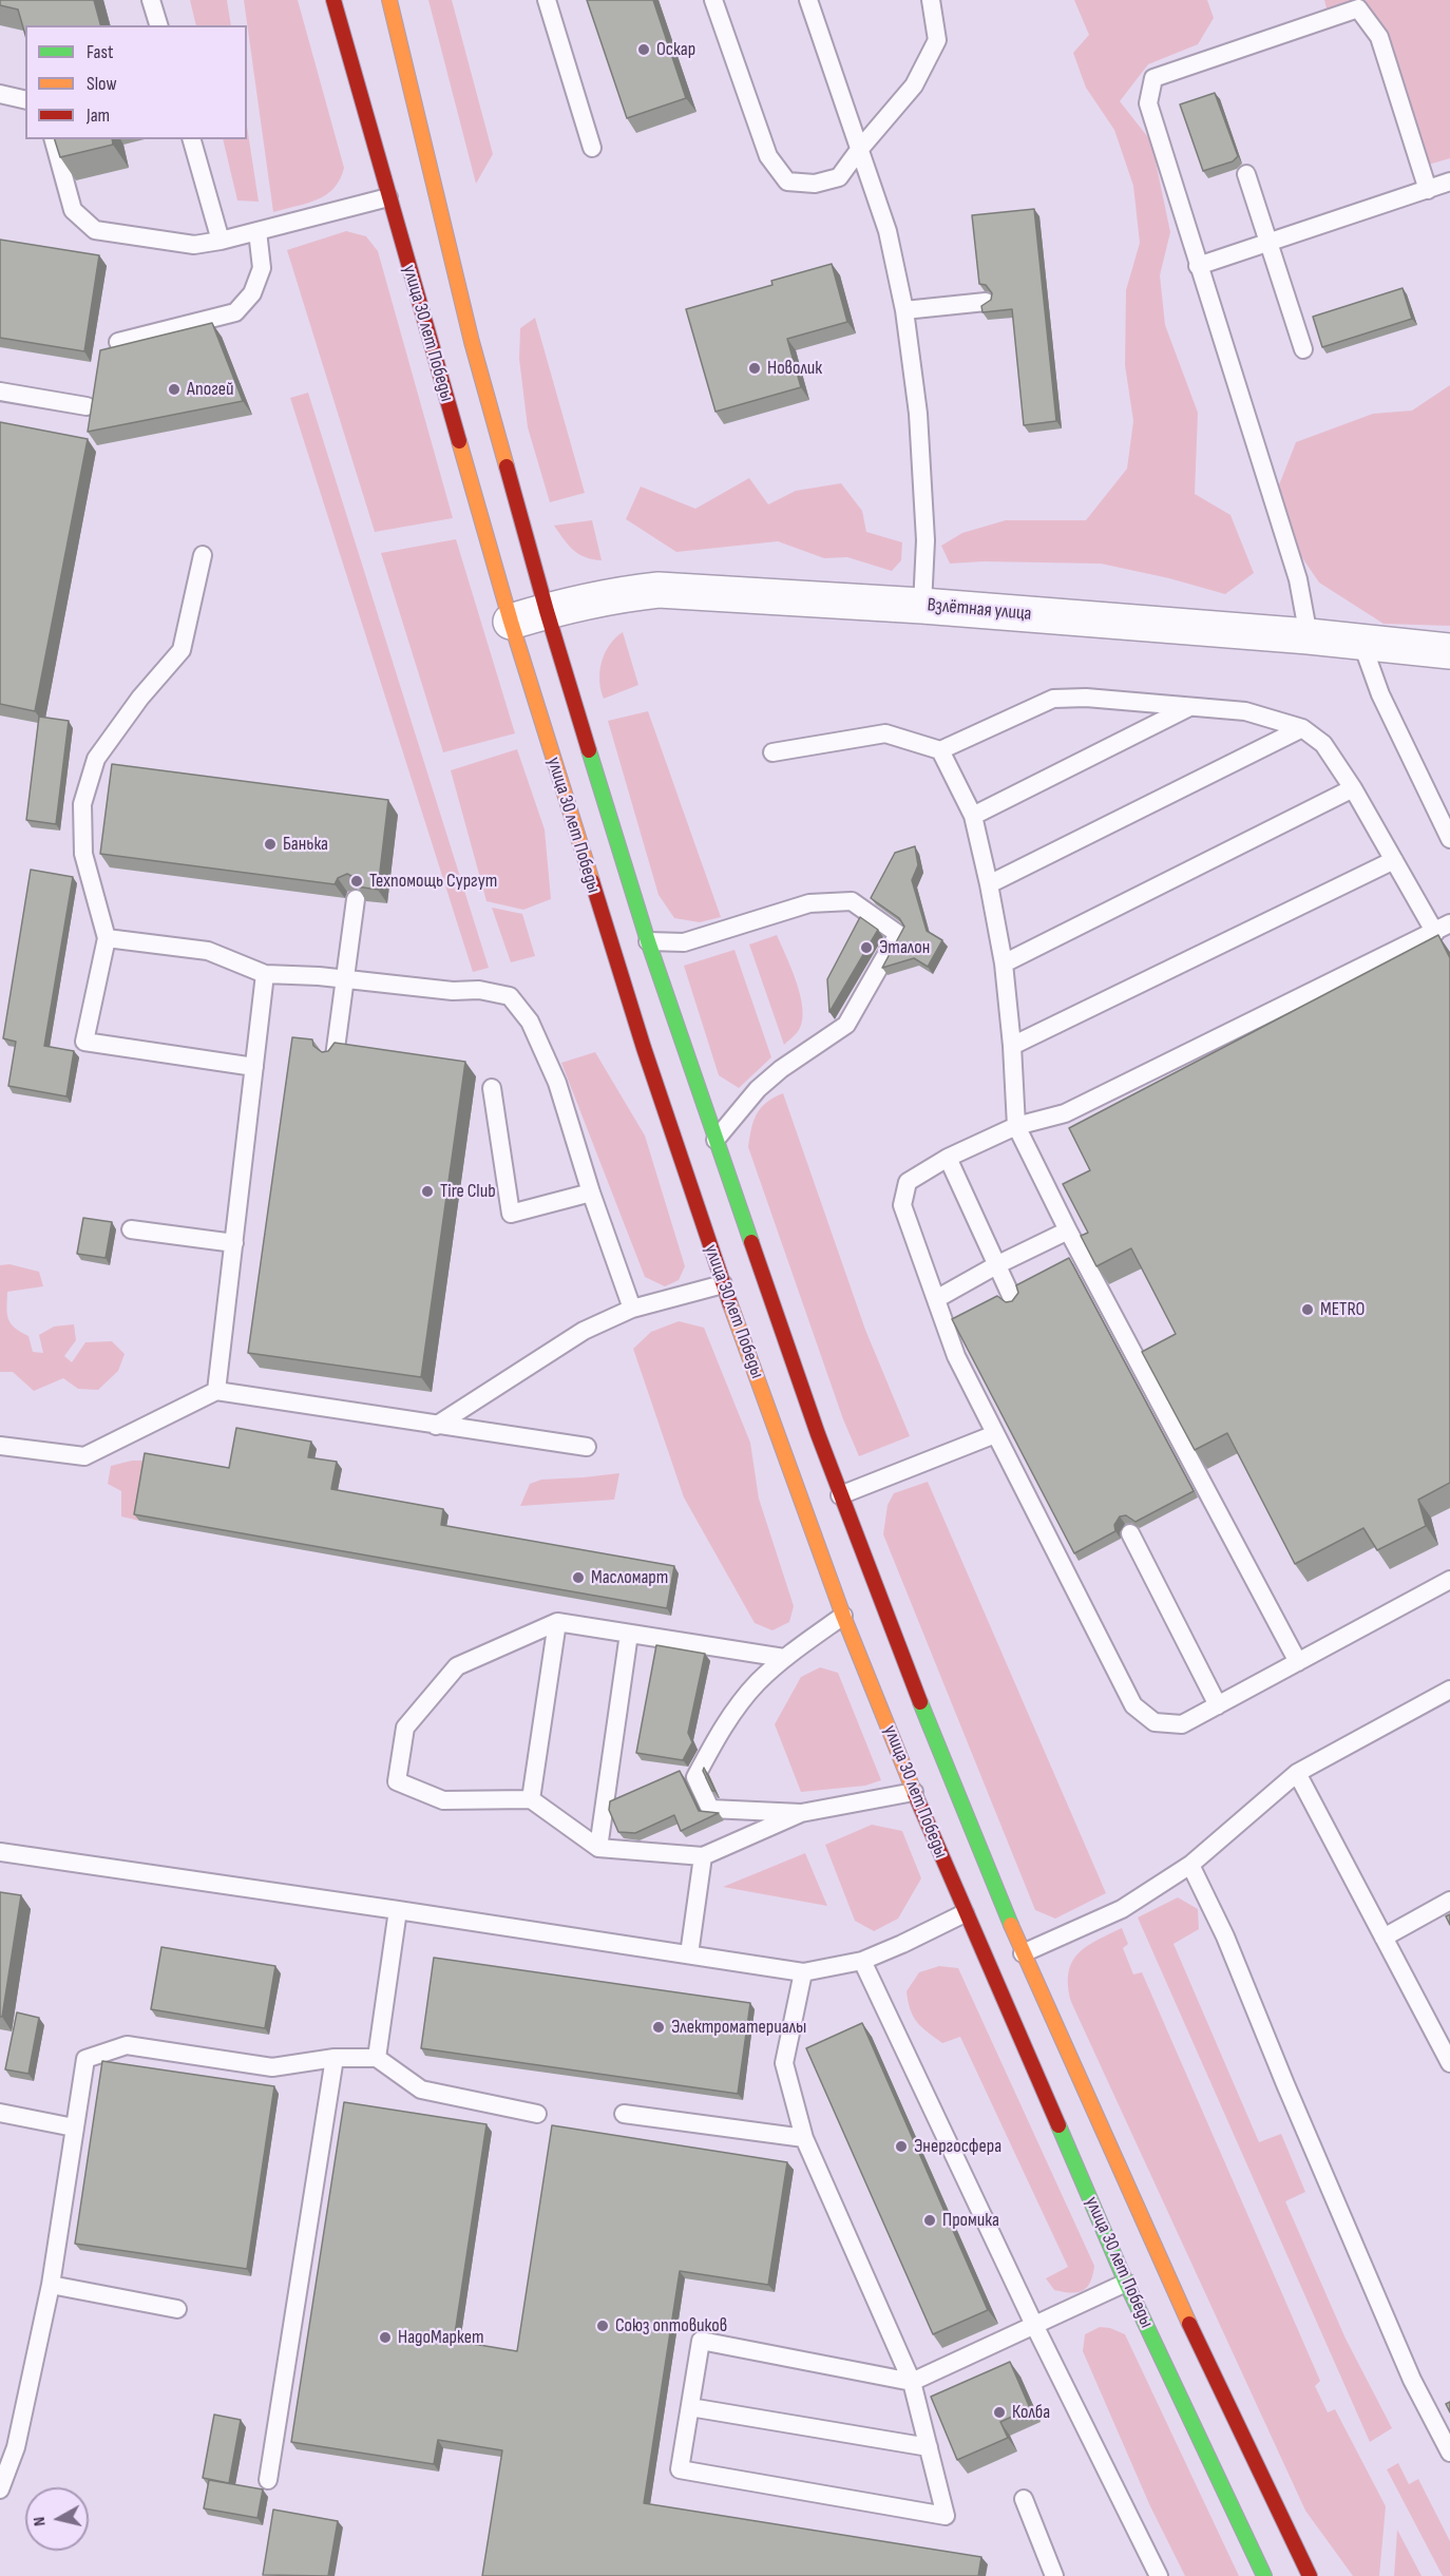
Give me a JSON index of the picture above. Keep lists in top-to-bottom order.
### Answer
{
  "streets": {
    "main road": ["улица 30 лет Победы"],
    "street": ["Взлётная улица"]
  },
  "crossings": [
    ["улица 30 лет Победы", "Взлётная улица"]
  ],
  "places": [
    "Оскар",
    "Новолик",
    "Апогей",
    "Банька",
    "Техпомощь Сургут",
    "Эталон",
    "Tire Club",
    "METRO",
    "Масломарт",
    "Электроматериалы",
    "Энергосфера",
    "Промика",
    "Союз оптовиков",
    "НадоМаркет",
    "Колба"
  ],
  "legend": ["Fast", "Slow", "Jam"],
  "north": "left"
}
